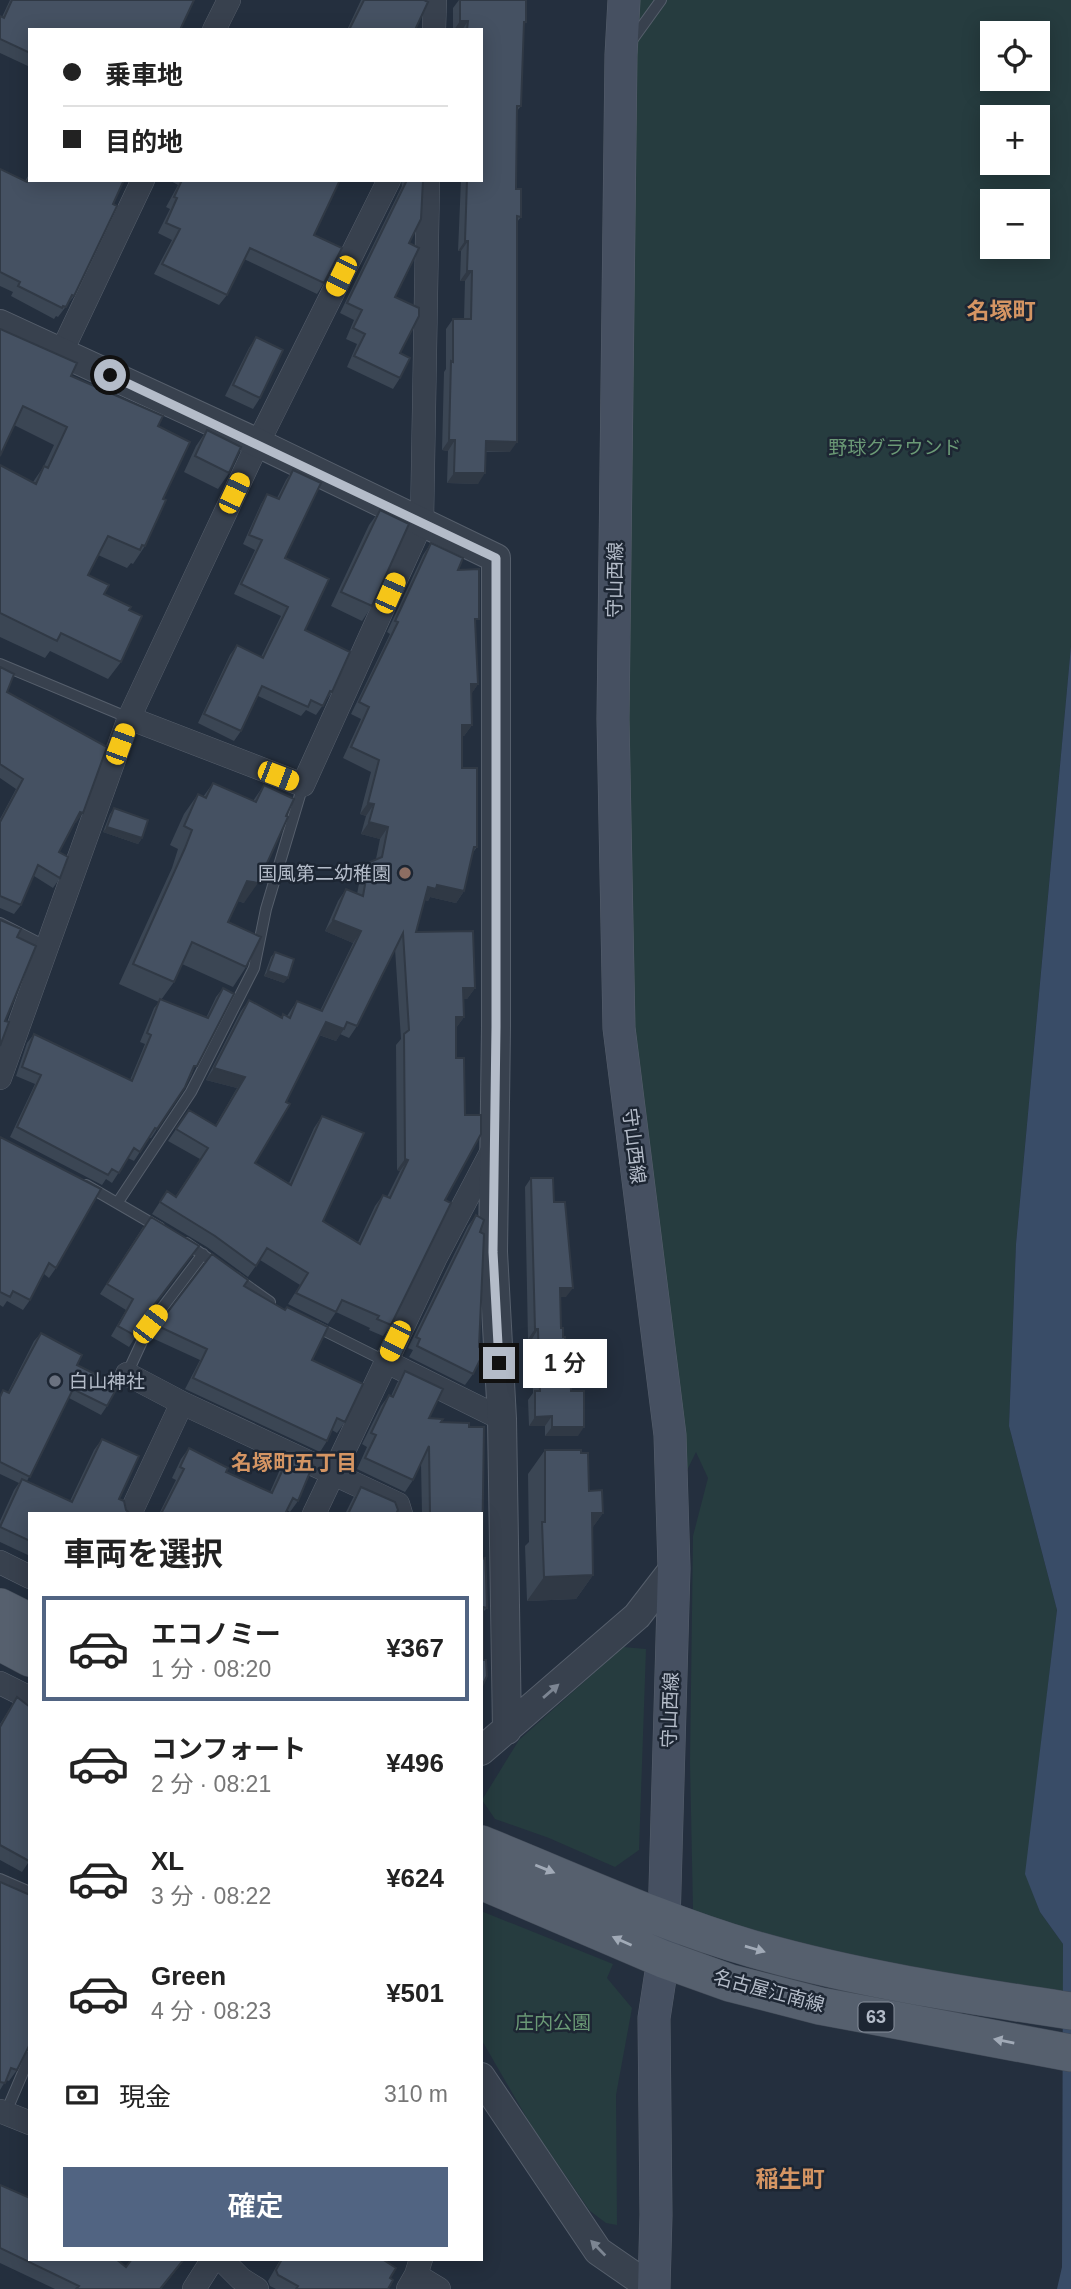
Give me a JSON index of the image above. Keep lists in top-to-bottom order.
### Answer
{
  "streets": {
    "main road": ["守山西線", "名古屋江南線", "63"]
  },
  "crossings": [
    ["守山西線", "名古屋江南線"]
  ],
  "districts": ["名塚町", "名塚町五丁目", "稲生町"],
  "parks": ["野球グラウンド", "庄内公園"],
  "places": ["国風第二幼稚園", "白山神社"],
  "page": {
    "map_buttons": ["+", "−"],
    "banner": ["乗車地", "目的地"],
    "bubble": "1 分",
    "heading": "車両を選択",
    "list": [
      {
        "name": "エコノミー",
        "note": "1 分 · 08:20",
        "value": "¥367"
      },
      {
        "name": "コンフォート",
        "note": "2 分 · 08:21",
        "value": "¥496"
      },
      {
        "name": "XL",
        "note": "3 分 · 08:22",
        "value": "¥624"
      },
      {
        "name": "Green",
        "note": "4 分 · 08:23",
        "value": "¥501"
      }
    ],
    "pay": ["現金", "310 m"],
    "buttons": "確定"
  }
}
